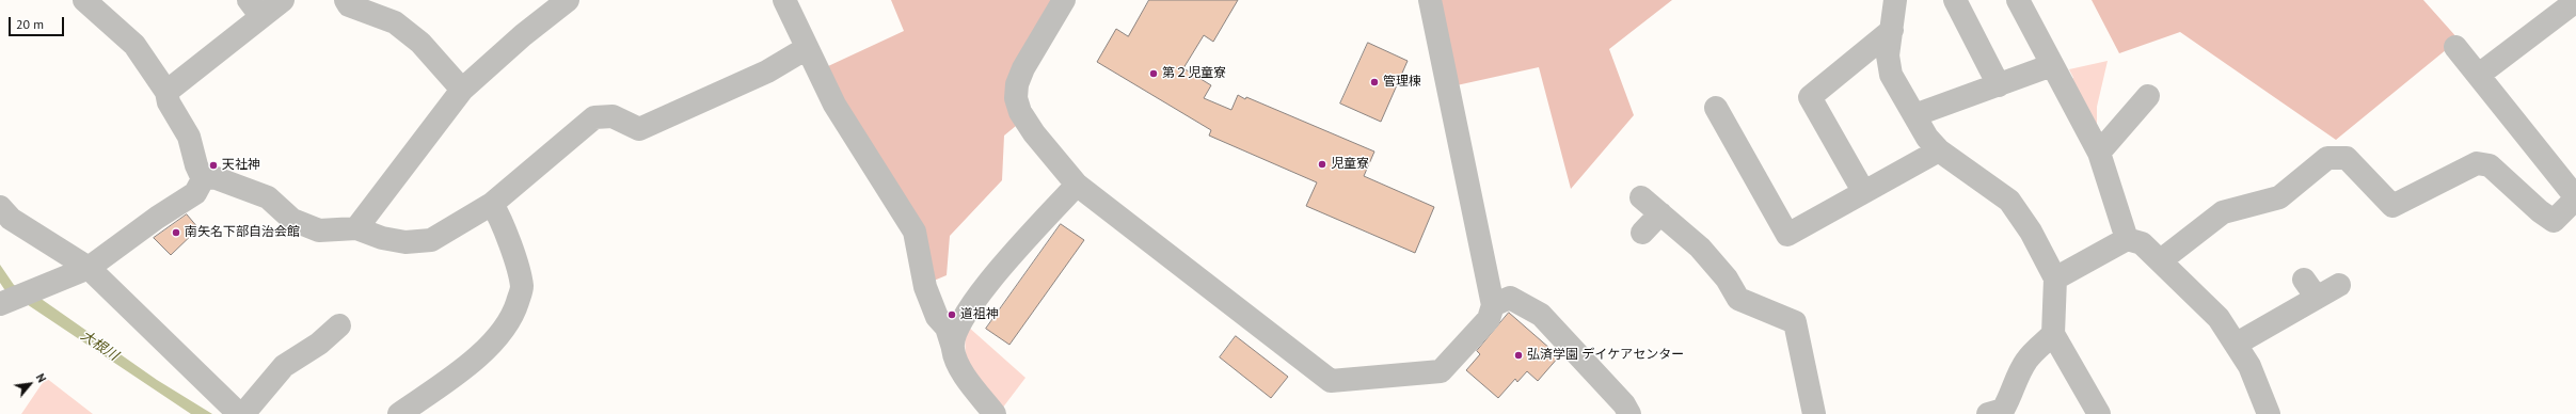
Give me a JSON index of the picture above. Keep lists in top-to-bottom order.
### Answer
{
  "water": ["大根川"],
  "places": [
    "第２児童寮",
    "管理棟",
    "児童寮",
    "天社神",
    "南矢名下部自治会館",
    "道祖神",
    "弘済学園 デイケアセンター"
  ],
  "scale_bar": "20 m",
  "north": "top right"
}
